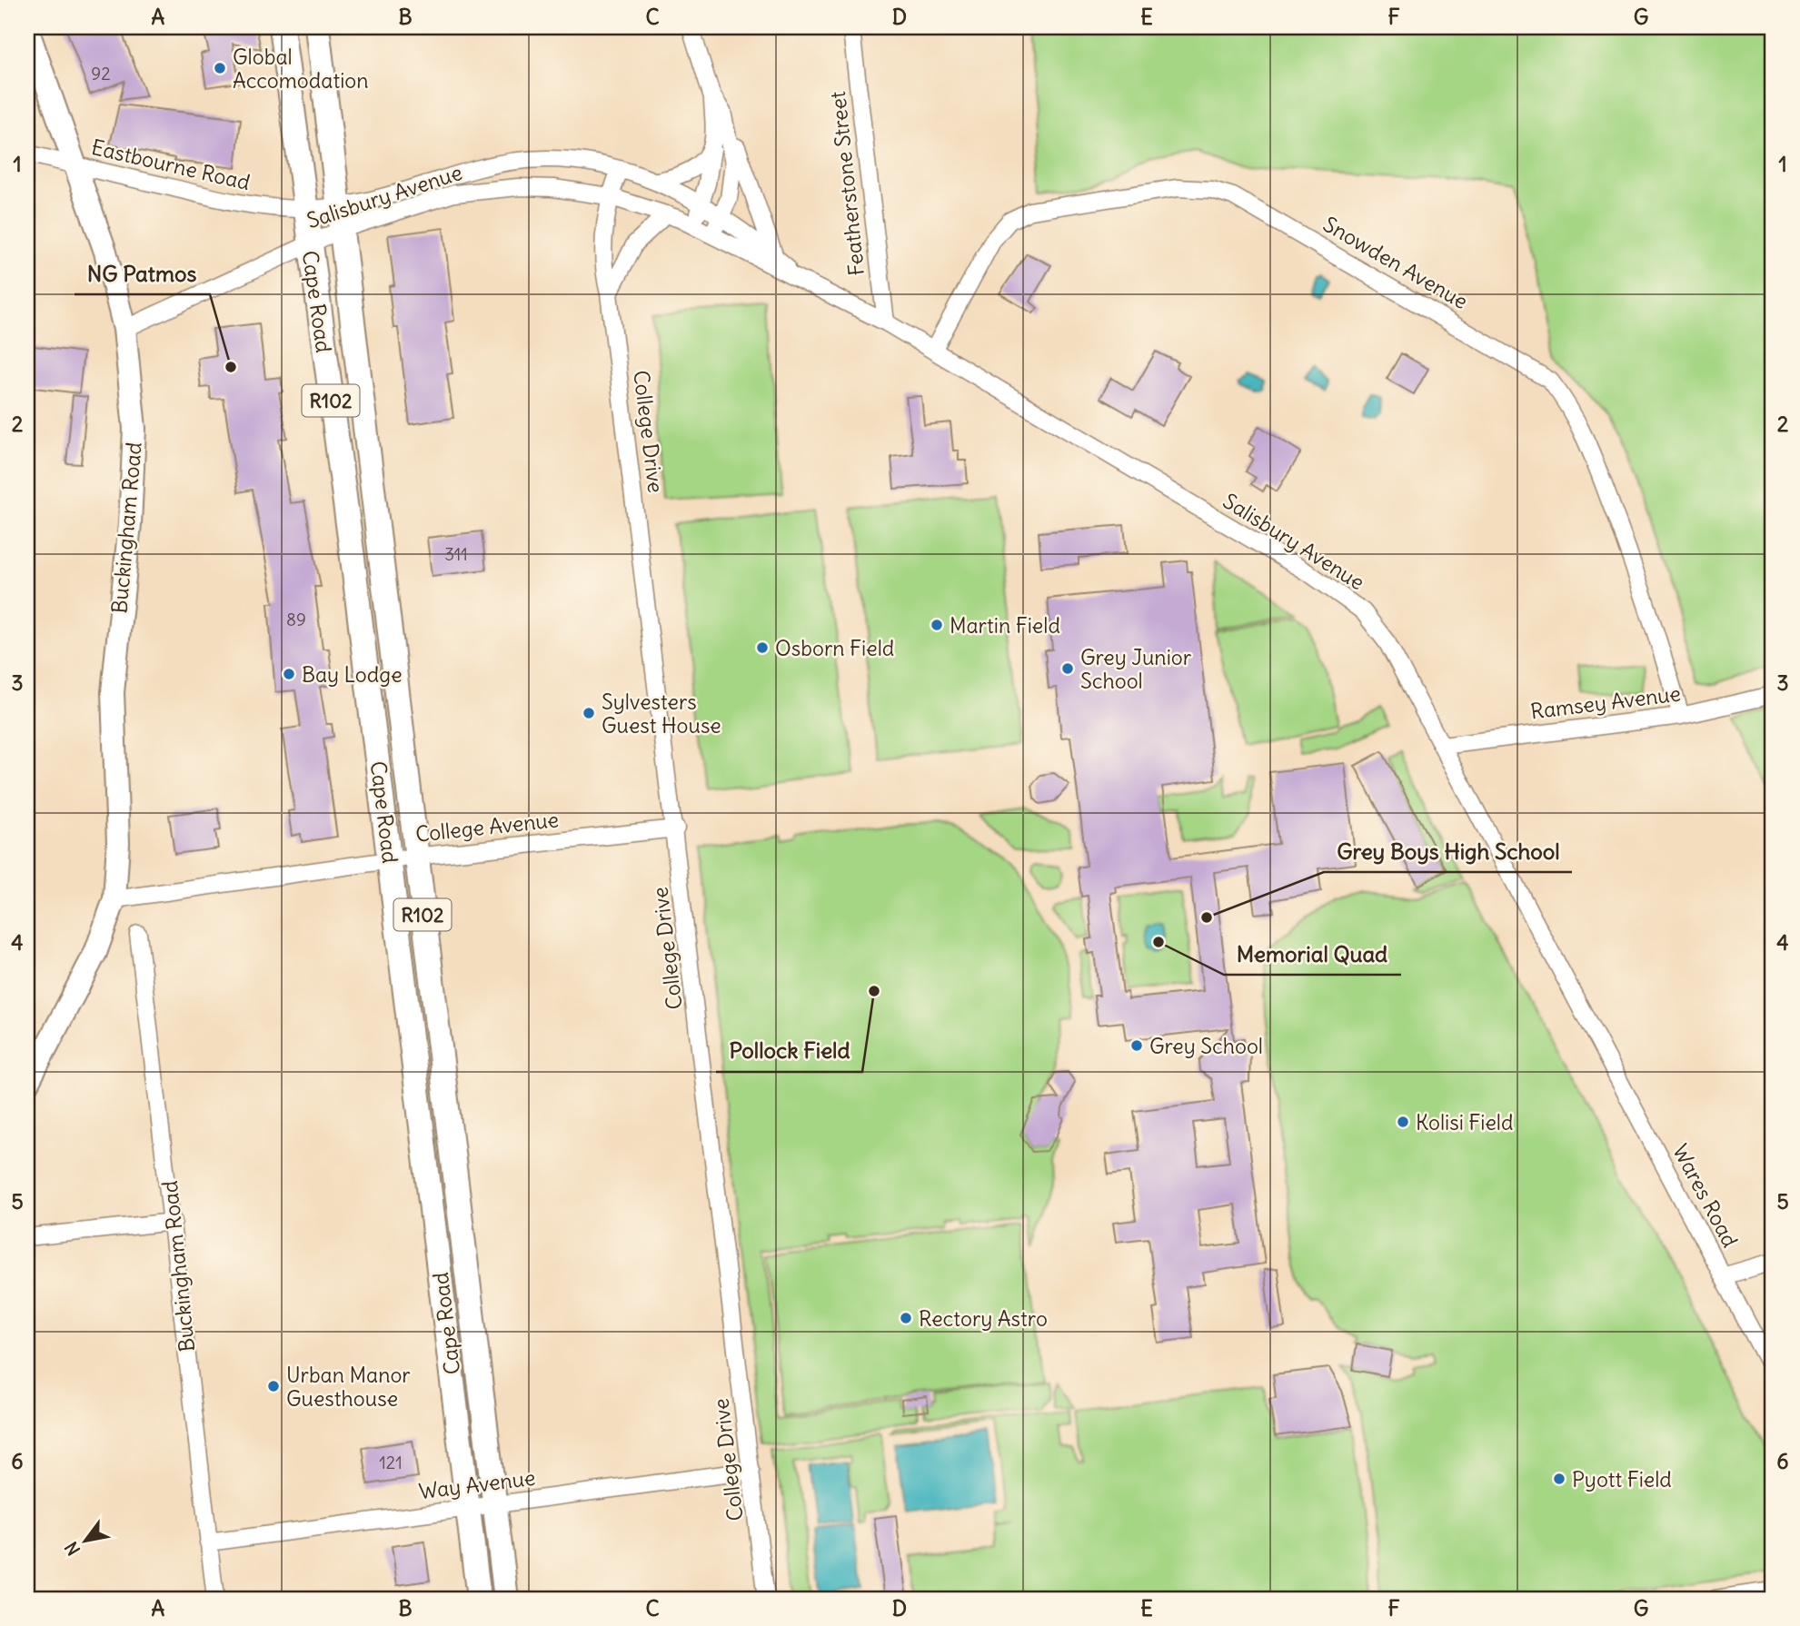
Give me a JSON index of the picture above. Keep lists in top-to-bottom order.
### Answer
{
  "streets": {
    "main road": ["Cape Road", "R102"],
    "street": [
      "Eastbourne Road",
      "Featherstone Street",
      "Salisbury Avenue",
      "Snowden Avenue",
      "College Drive",
      "Buckingham Road",
      "Ramsey Avenue",
      "College Avenue",
      "Wares Road",
      "Way Avenue"
    ]
  },
  "crossings": [
    ["Eastbourne Road", "Salisbury Avenue"],
    ["Eastbourne Road", "Cape Road"],
    ["Eastbourne Road", "Buckingham Road"],
    ["Featherstone Street", "Salisbury Avenue"],
    ["Salisbury Avenue", "Snowden Avenue"],
    ["Salisbury Avenue", "Cape Road"],
    ["Salisbury Avenue", "College Drive"],
    ["Salisbury Avenue", "Buckingham Road"],
    ["Salisbury Avenue", "Ramsey Avenue"],
    ["Salisbury Avenue", "Wares Road"],
    ["Snowden Avenue", "Ramsey Avenue"],
    ["Cape Road", "College Avenue"],
    ["Cape Road", "Way Avenue"],
    ["College Drive", "College Avenue"],
    ["College Drive", "Way Avenue"],
    ["Buckingham Road", "College Avenue"],
    ["Buckingham Road", "Way Avenue"]
  ],
  "places": [
    "Global Accomodation",
    "NG Patmos",
    "Martin Field",
    "Osborn Field",
    "Grey Junior School",
    "Bay Lodge",
    "Sylvesters Guest House",
    "Grey Boys High School",
    "Memorial Quad",
    "Pollock Field",
    "Grey School",
    "Kolisi Field",
    "Rectory Astro",
    "Urban Manor Guesthouse",
    "Pyott Field"
  ],
  "house_numbers": [
    "92",
    "311",
    "89",
    "121"
  ],
  "north": "bottom left",
  "grid": {
    "columns": [
      "A",
      "B",
      "C",
      "D",
      "E",
      "F",
      "G"
    ],
    "rows": [
      "1",
      "2",
      "3",
      "4",
      "5",
      "6"
    ]
  }
}
